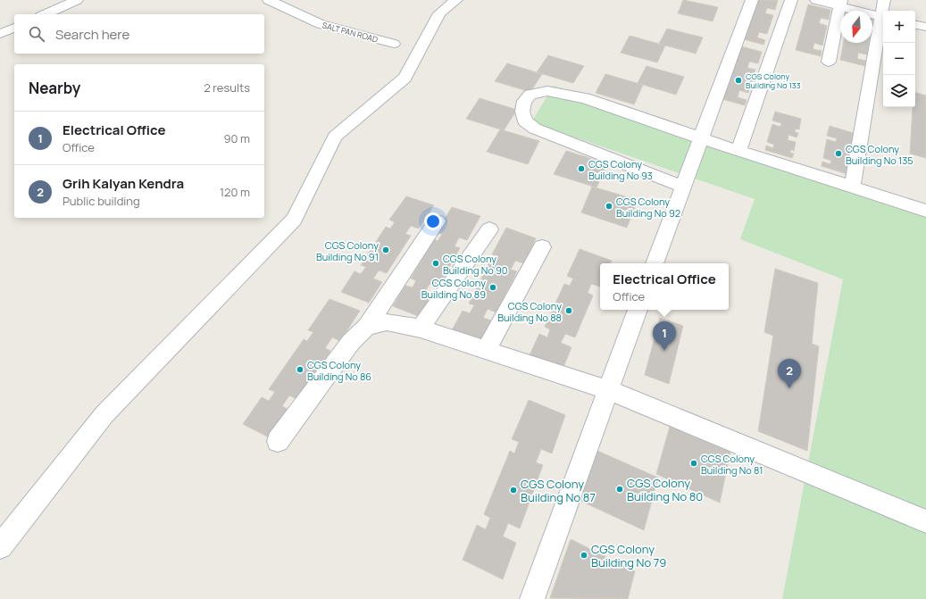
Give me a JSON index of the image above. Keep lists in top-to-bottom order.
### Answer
{
  "streets": {
    "street": ["SALT PAN ROAD"]
  },
  "places": [
    "CGS Colony Building No 133",
    "CGS Colony Building No 135",
    "CGS Colony Building No 93",
    "CGS Colony Building No 92",
    "CGS Colony Building No 91",
    "CGS Colony Building No 90",
    "CGS Colony Building No 89",
    "CGS Colony Building No 88",
    "CGS Colony Building No 86",
    "CGS Colony Building No 81",
    "CGS Colony Building No 80",
    "CGS Colony Building No 87",
    "CGS Colony Building No 79"
  ],
  "north": "bottom",
  "page": {
    "map_buttons": ["+", "−"],
    "search": "Search here",
    "heading": ["Nearby", "2 results"],
    "list": [
      {
        "mark": "1",
        "name": "Electrical Office",
        "note": "Office",
        "value": "90 m"
      },
      {
        "mark": "2",
        "name": "Grih Kalyan Kendra",
        "note": "Public building",
        "value": "120 m"
      }
    ],
    "popup": ["Electrical Office", "Office"],
    "pins": ["1", "2"]
  }
}
